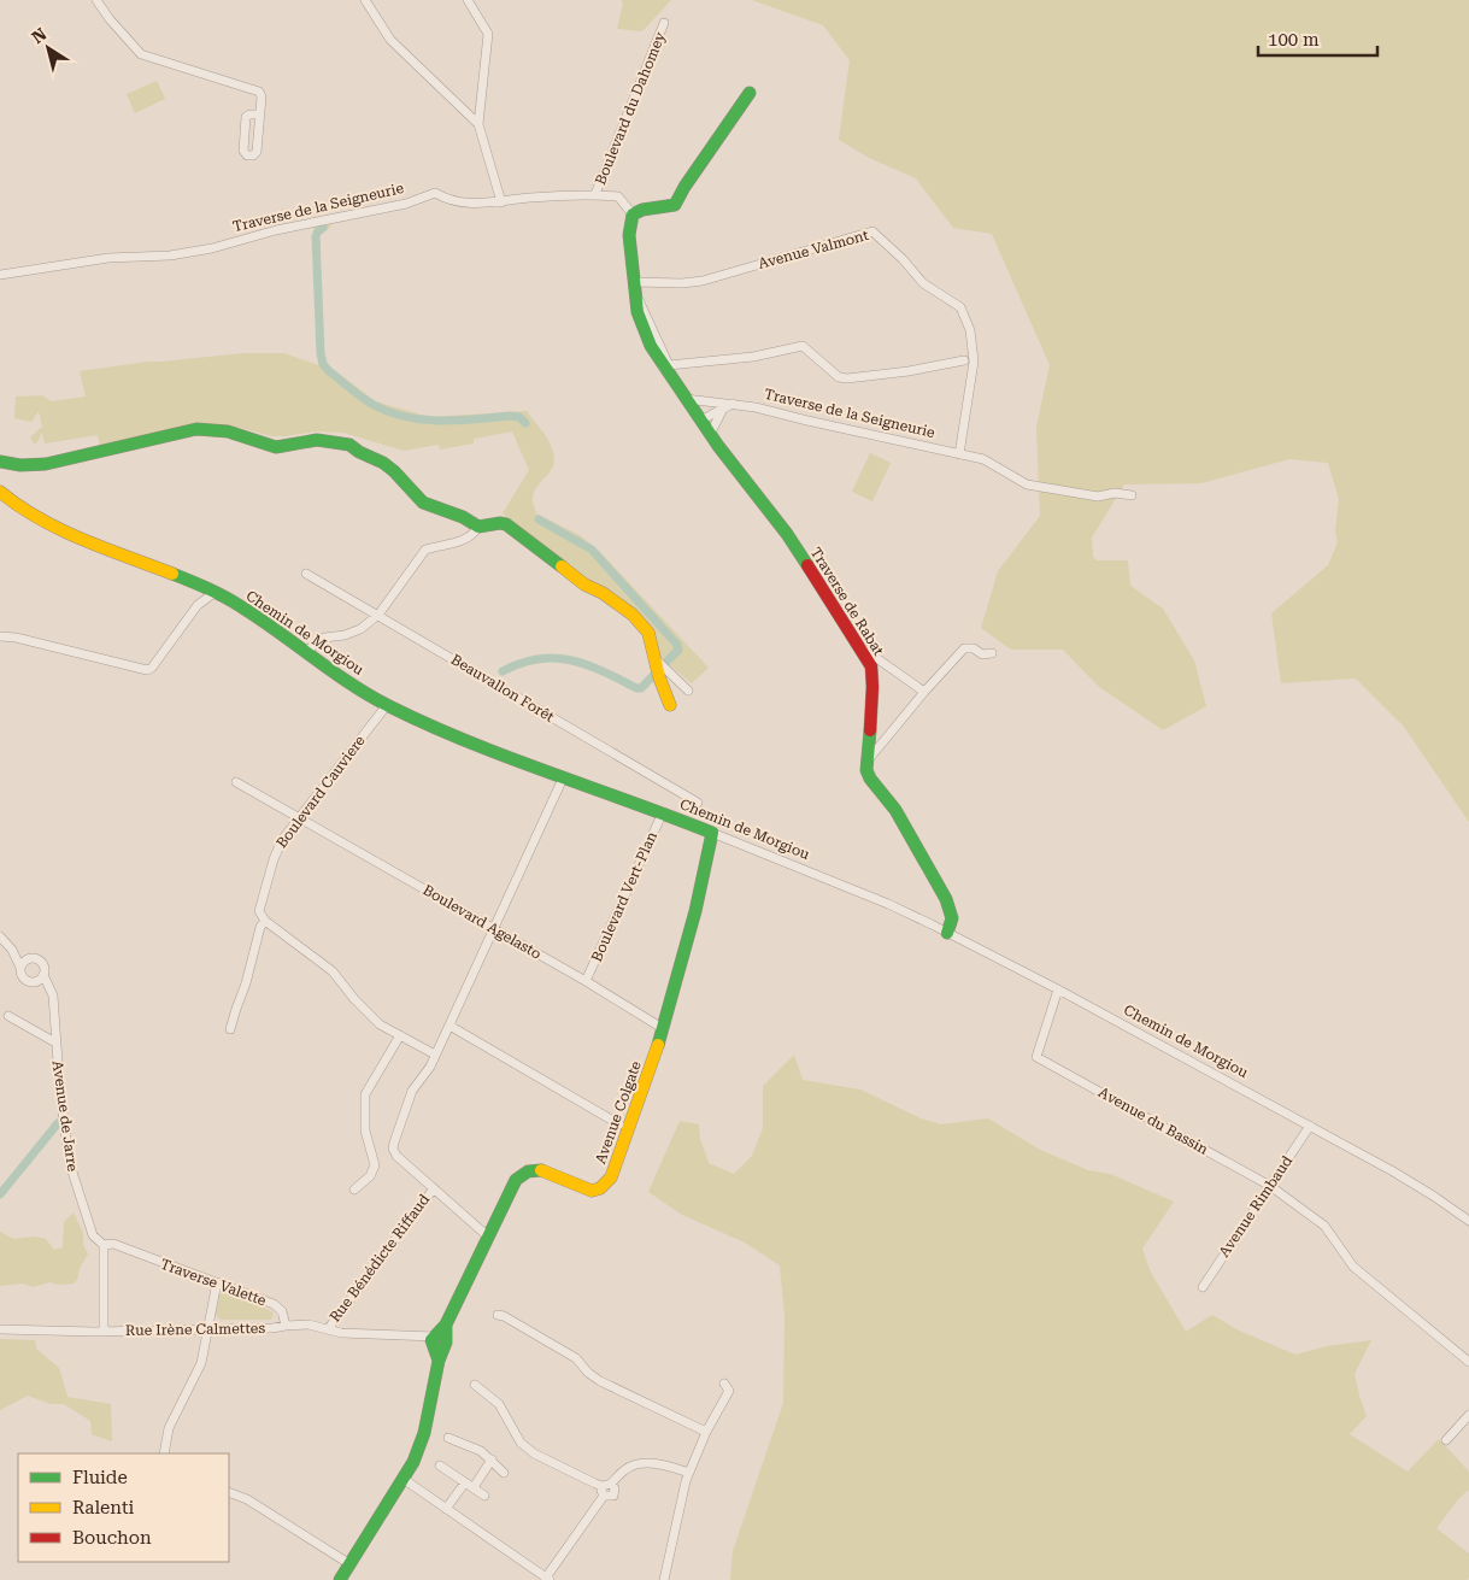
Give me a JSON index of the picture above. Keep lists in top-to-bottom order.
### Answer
{
  "streets": {
    "street": [
      "Boulevard du Dahomey",
      "Traverse de la Seigneurie",
      "Avenue Valmont",
      "Traverse de Rabat",
      "Chemin de Morgiou",
      "Beauvallon Forêt",
      "Boulevard Cauviere",
      "Boulevard Vert-Plan",
      "Boulevard Agelasto",
      "Avenue Colgate",
      "Avenue de Jarre",
      "Avenue du Bassin",
      "Avenue Rimbaud",
      "Rue Bénédicte Riffaud",
      "Traverse Valette",
      "Rue Irène Calmettes"
    ]
  },
  "crossings": [
    ["Boulevard du Dahomey", "Traverse de la Seigneurie"],
    ["Traverse de la Seigneurie", "Avenue Valmont"],
    ["Traverse de Rabat", "Chemin de Morgiou"],
    ["Chemin de Morgiou", "Boulevard Cauviere"],
    ["Chemin de Morgiou", "Boulevard Vert-Plan"],
    ["Chemin de Morgiou", "Avenue Colgate"],
    ["Chemin de Morgiou", "Avenue du Bassin"],
    ["Chemin de Morgiou", "Avenue Rimbaud"],
    ["Boulevard Cauviere", "Boulevard Agelasto"],
    ["Boulevard Vert-Plan", "Boulevard Agelasto"],
    ["Boulevard Agelasto", "Avenue Colgate"],
    ["Avenue de Jarre", "Traverse Valette"],
    ["Avenue du Bassin", "Avenue Rimbaud"],
    ["Traverse Valette", "Rue Irène Calmettes"]
  ],
  "legend": ["Fluide", "Ralenti", "Bouchon"],
  "scale_bar": "100 m",
  "north": "top left"
}
